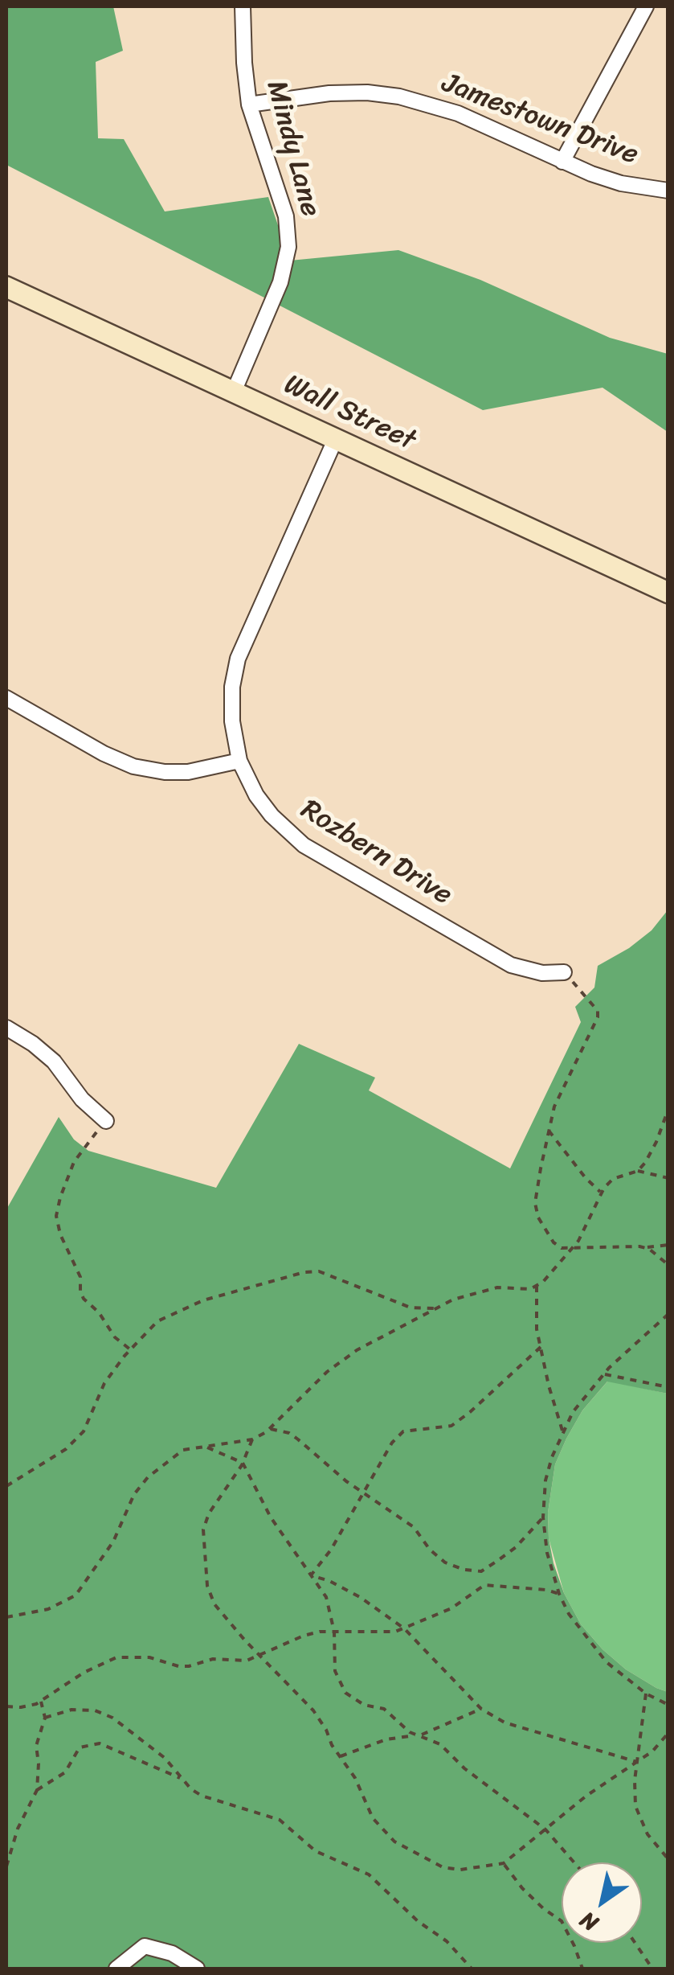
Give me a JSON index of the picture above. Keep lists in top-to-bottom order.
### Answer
{
  "streets": {
    "street": [
      "Jamestown Drive",
      "Mindy Lane",
      "Wall Street",
      "Rozbern Drive"
    ]
  },
  "crossings": [
    ["Jamestown Drive", "Mindy Lane"],
    ["Mindy Lane", "Wall Street"],
    ["Wall Street", "Rozbern Drive"]
  ],
  "north": "bottom left"
}
